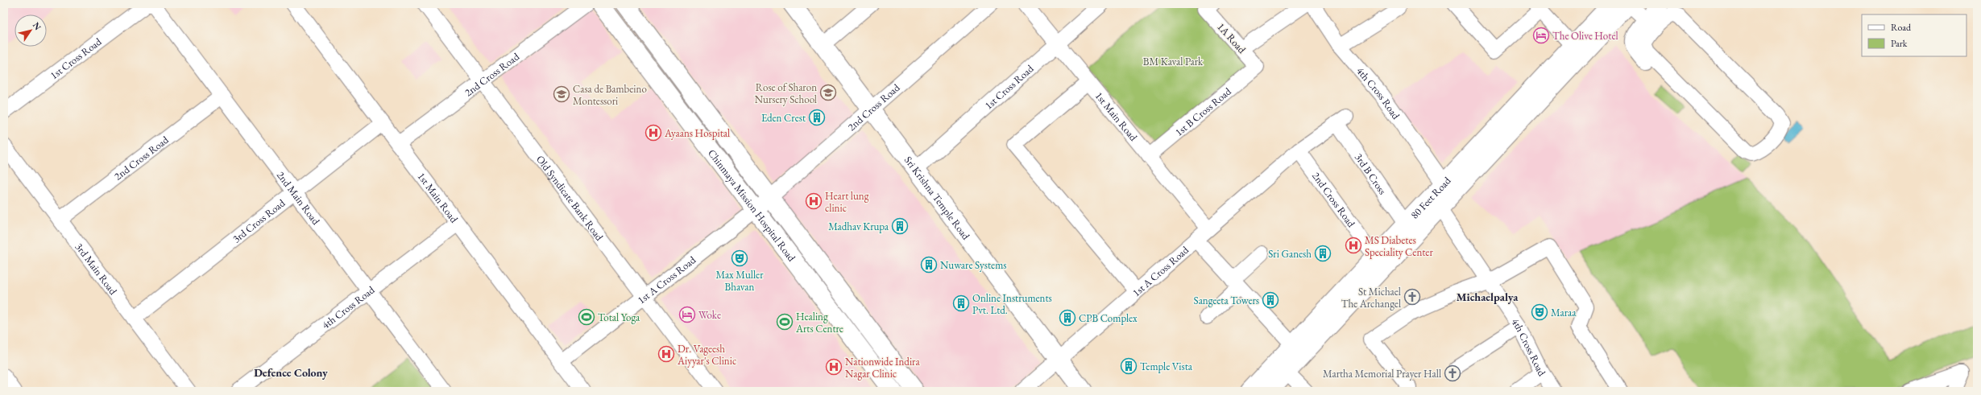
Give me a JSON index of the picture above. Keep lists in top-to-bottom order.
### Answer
{
  "streets": {
    "main road": ["Sri Krishna Temple Road", "80 Feet Road", "Chinmaya Mission Hospital Road"],
    "street": [
      "1A Road",
      "1st Cross Road",
      "2nd Cross Road",
      "4th Cross Road",
      "1st B Cross Road",
      "1st Main Road",
      "3rd B Cross",
      "2nd Main Road",
      "Old Syndicate Bank Road",
      "3rd Cross Road",
      "3rd Main Road",
      "1st A Cross Road"
    ]
  },
  "crossings": [
    ["1A Road", "1st B Cross Road"],
    ["1st Cross Road", "1st Main Road"],
    ["1st Cross Road", "Sri Krishna Temple Road"],
    ["2nd Cross Road", "1st Main Road"],
    ["2nd Cross Road", "2nd Main Road"],
    ["2nd Cross Road", "Old Syndicate Bank Road"],
    ["2nd Cross Road", "Sri Krishna Temple Road"],
    ["2nd Cross Road", "Chinmaya Mission Hospital Road"],
    ["2nd Cross Road", "3rd Main Road"],
    ["2nd Cross Road", "1st A Cross Road"],
    ["4th Cross Road", "1st Main Road"],
    ["4th Cross Road", "2nd Main Road"],
    ["4th Cross Road", "80 Feet Road"],
    ["1st B Cross Road", "1st Main Road"],
    ["1st Main Road", "3rd Cross Road"],
    ["1st Main Road", "1st A Cross Road"],
    ["3rd B Cross", "80 Feet Road"],
    ["3rd B Cross", "1st A Cross Road"],
    ["2nd Main Road", "3rd Cross Road"],
    ["Old Syndicate Bank Road", "1st A Cross Road"],
    ["Sri Krishna Temple Road", "1st A Cross Road"],
    ["Chinmaya Mission Hospital Road", "1st A Cross Road"],
    ["3rd Cross Road", "3rd Main Road"]
  ],
  "districts": ["Michaelpalya", "Defence Colony"],
  "parks": ["BM Kaval Park"],
  "places": {
    "hotel": ["The Olive Hotel", "Woke"],
    "school or university": ["Rose of Sharon Nursery School", "Casa de Bambeino Montessori"],
    "building": [
      "Eden Crest",
      "Madhav Krupa",
      "Sri Ganesh",
      "Nuware Systems",
      "Sangeeta Towers",
      "Online Instruments Pvt. Ltd.",
      "CPB Complex",
      "Temple Vista"
    ],
    "hospital": [
      "Ayaans Hospital",
      "Heart lung clinic",
      "MS Diabetes Speciality Center",
      "Dr. Vageesh Aiyyar's Clinic",
      "Nationwide Indira Nagar Clinic"
    ],
    "theatre": ["Max Muller Bhavan", "Maraa"],
    "church": ["St Michael The Archangel", "Martha Memorial Prayer Hall"],
    "sports": ["Total Yoga", "Healing Arts Centre"]
  },
  "legend": ["Road", "Park"],
  "north": "top right"
}
